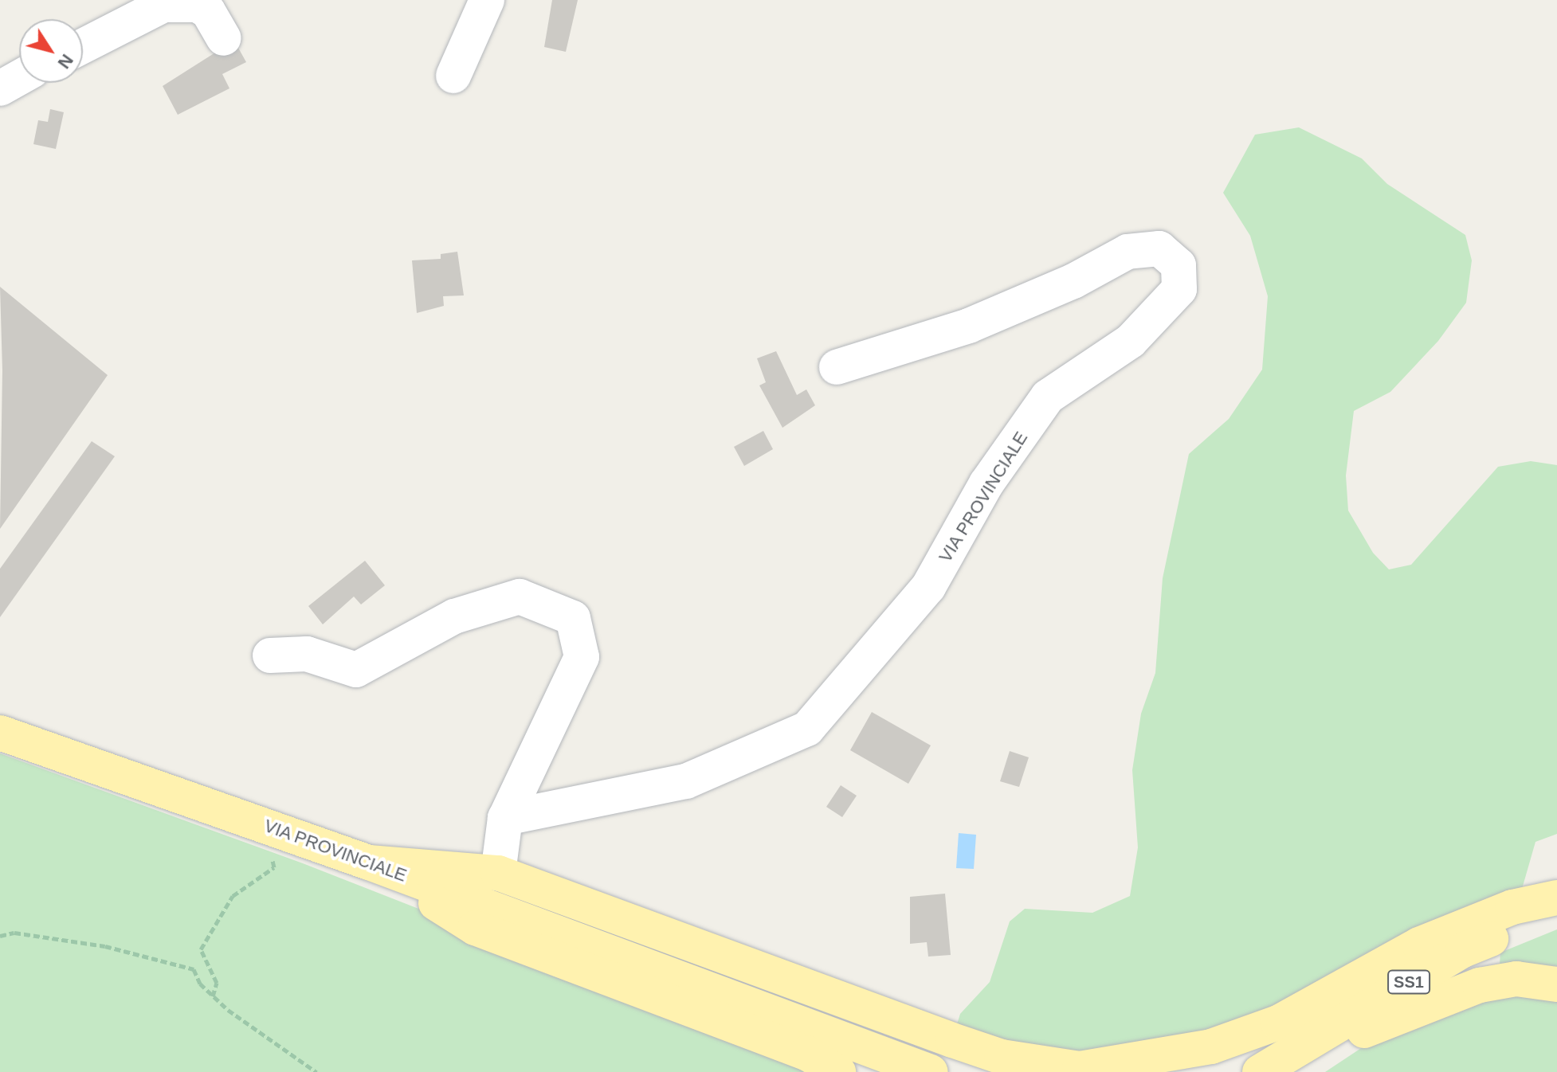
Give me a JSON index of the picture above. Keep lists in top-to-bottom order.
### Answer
{
  "streets": {
    "main road": ["VIA PROVINCIALE", "SS1"]
  },
  "north": "bottom right"
}
